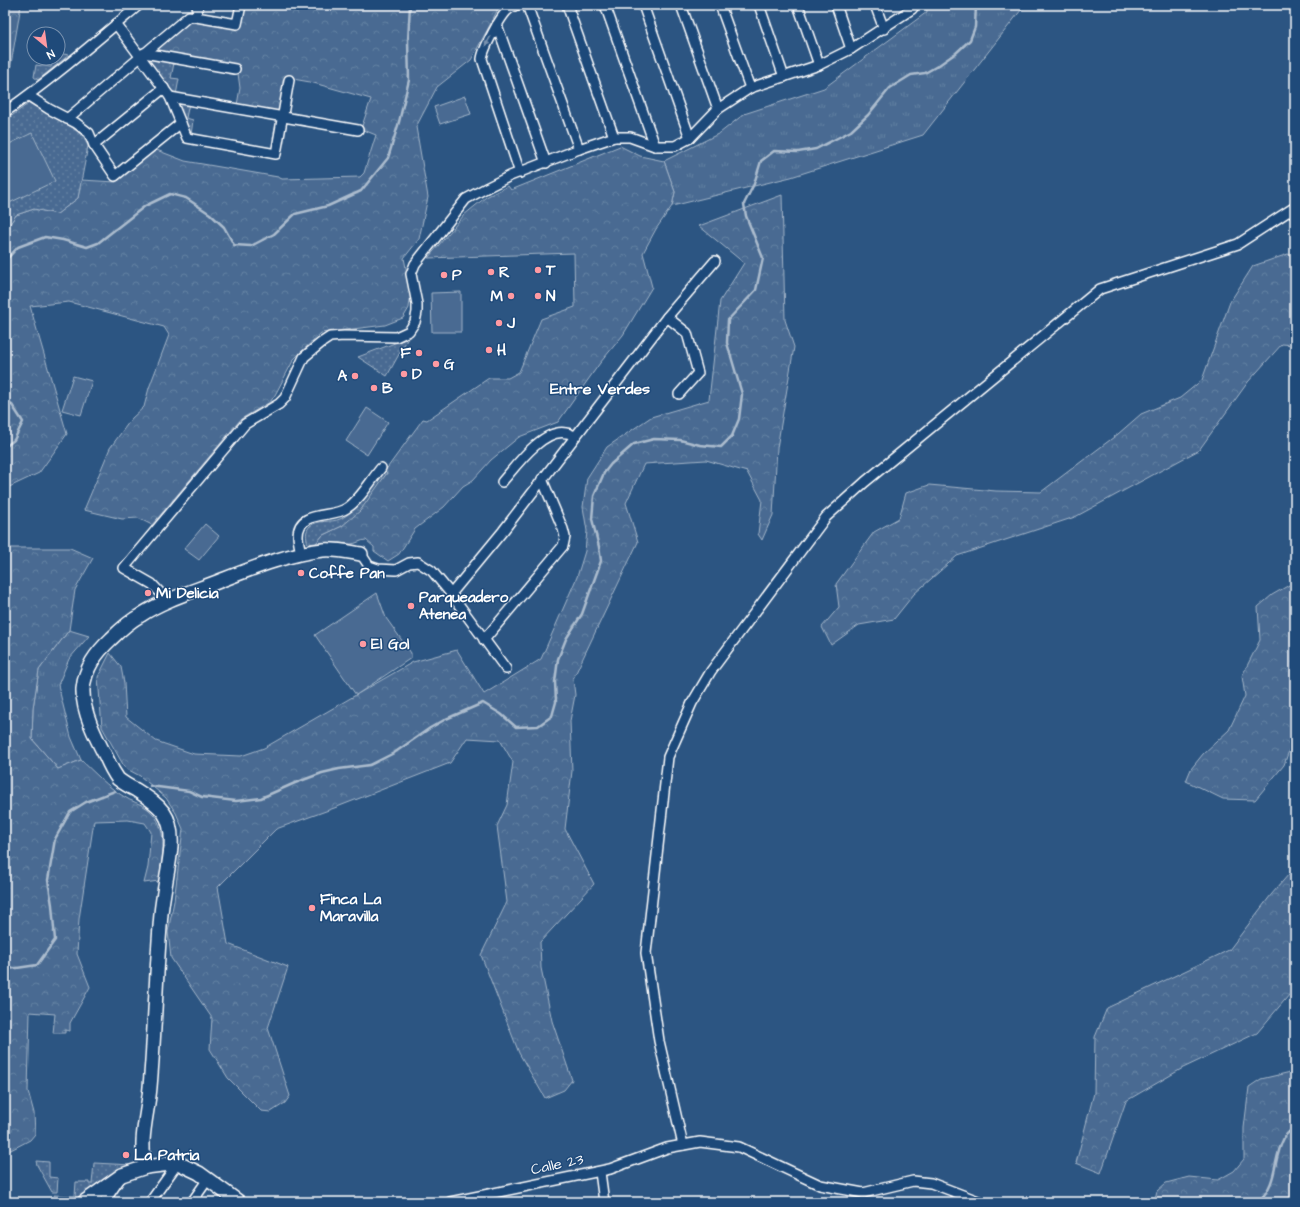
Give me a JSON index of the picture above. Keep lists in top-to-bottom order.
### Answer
{
  "streets": {
    "street": ["Calle 23"]
  },
  "districts": ["Entre Verdes"],
  "places": [
    "T",
    "R",
    "P",
    "M",
    "N",
    "J",
    "H",
    "F",
    "G",
    "D",
    "A",
    "B",
    "Coffe Pan",
    "Mi Delicia",
    "Parqueadero Atenea",
    "El Gol",
    "Finca La Maravilla",
    "La Patria"
  ],
  "north": "bottom right"
}
